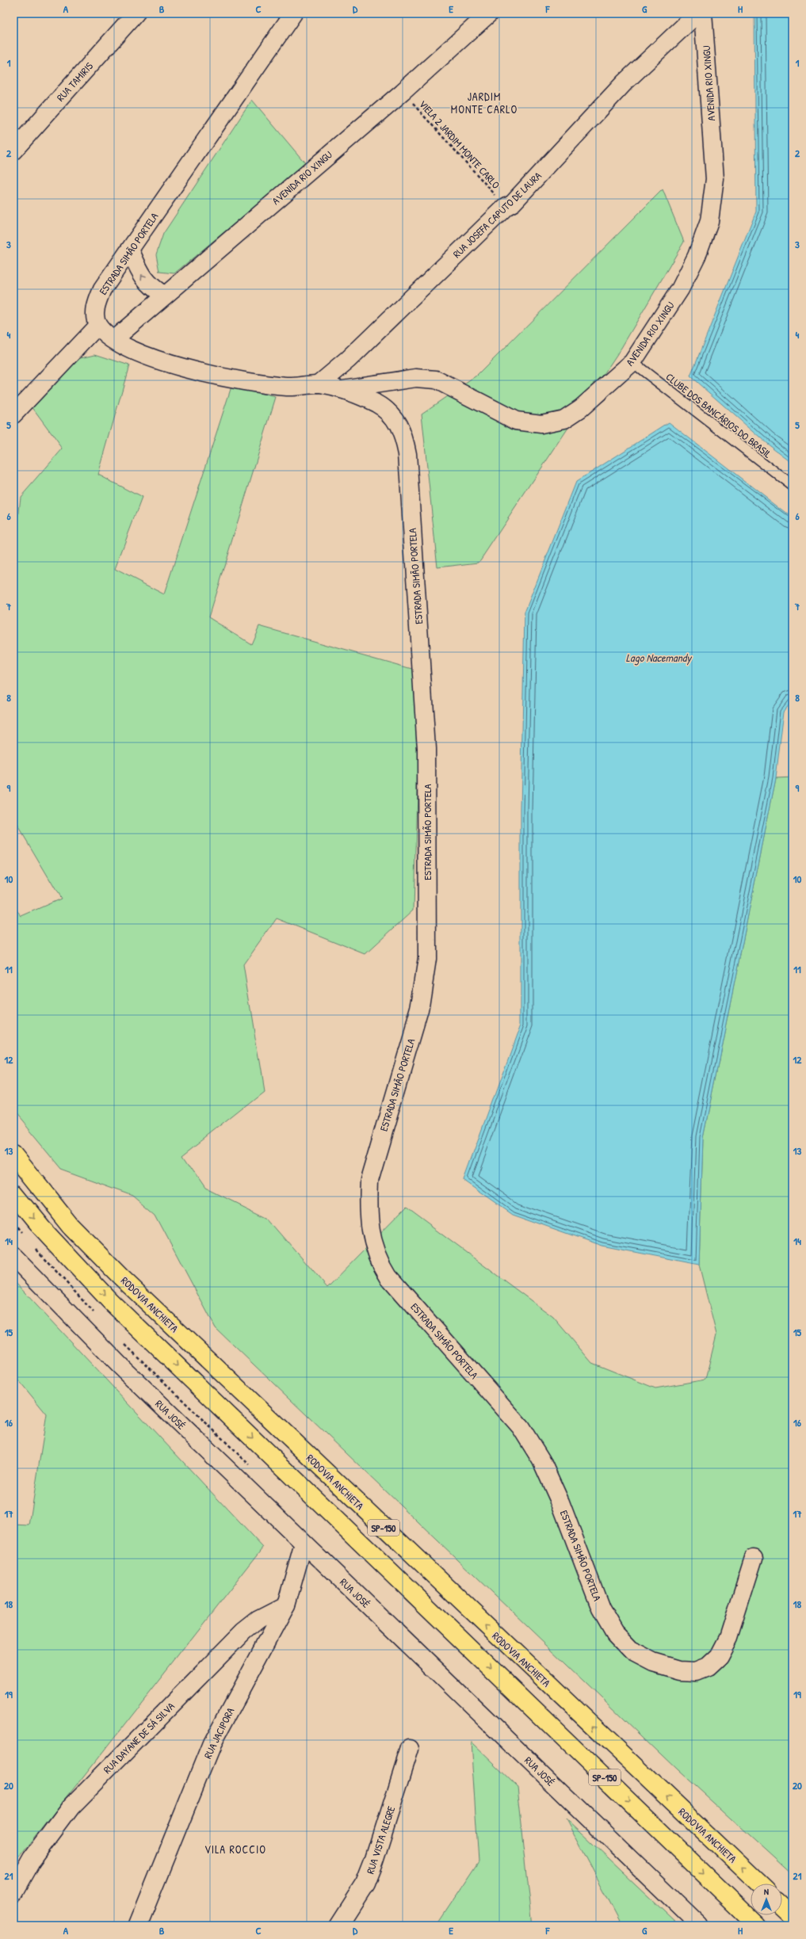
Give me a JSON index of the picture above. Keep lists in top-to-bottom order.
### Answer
{
  "streets": {
    "highway": ["RODOVIA ANCHIETA", "SP-150"],
    "street": [
      "RUA TAMIRIS",
      "AVENIDA RIO XINGU",
      "RUA JOSEFA CAPUTO DE LAURA",
      "ESTRADA SIMÃO PORTELA",
      "RUA JOSÉ",
      "RUA JACIPORA",
      "RUA DAYANE DE SÁ SILVA",
      "RUA VISTA ALEGRE"
    ],
    "lane": ["CLUBE DOS BANCÁRIOS DO BRASIL"],
    "path": ["VIELA 2 JARDIM MONTE CARLO"]
  },
  "crossings": [
    ["AVENIDA RIO XINGU", "VIELA 2 JARDIM MONTE CARLO"],
    ["AVENIDA RIO XINGU", "ESTRADA SIMÃO PORTELA"],
    ["AVENIDA RIO XINGU", "CLUBE DOS BANCÁRIOS DO BRASIL"],
    ["VIELA 2 JARDIM MONTE CARLO", "RUA JOSEFA CAPUTO DE LAURA"],
    ["RUA JOSEFA CAPUTO DE LAURA", "ESTRADA SIMÃO PORTELA"],
    ["RUA JOSÉ", "RUA JACIPORA"],
    ["RUA JACIPORA", "RUA DAYANE DE SÁ SILVA"]
  ],
  "districts": ["JARDIM MONTE CARLO", "VILA ROCCIO"],
  "water": ["Lago Nacemandy"],
  "north": "top",
  "grid": {
    "columns": [
      "A",
      "B",
      "C",
      "D",
      "E",
      "F",
      "G",
      "H"
    ],
    "rows": [
      "1",
      "2",
      "3",
      "4",
      "5",
      "6",
      "7",
      "8",
      "9",
      "10",
      "11",
      "12",
      "13",
      "14",
      "15",
      "16",
      "17",
      "18",
      "19",
      "20",
      "21"
    ]
  }
}
